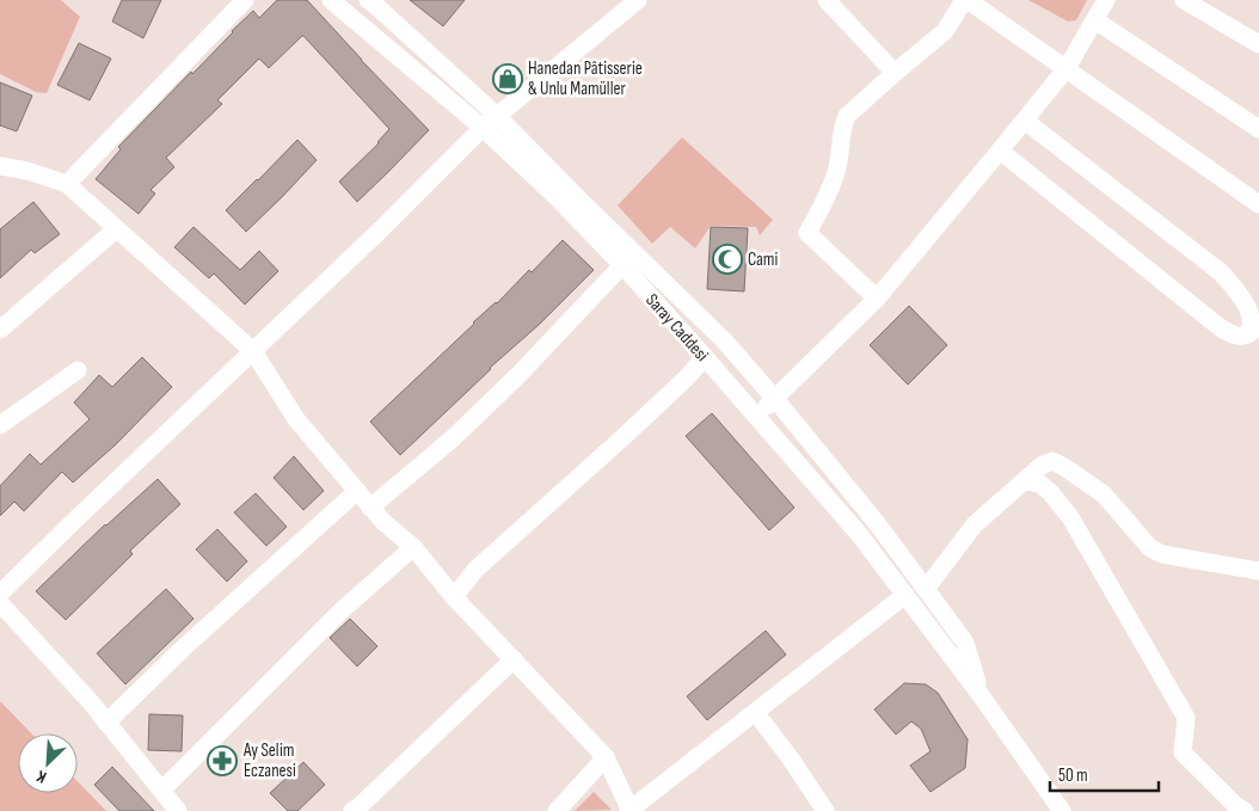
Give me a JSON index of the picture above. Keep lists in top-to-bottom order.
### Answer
{
  "streets": {
    "street": ["Saray Caddesi"]
  },
  "places": {
    "shop": ["Hanedan Pâtisserie & Unlu Mamüller"],
    "mosque": ["Cami"],
    "pharmacy": ["Ay Selim Eczanesi"]
  },
  "scale_bar": "50 m",
  "north": "bottom left"
}
